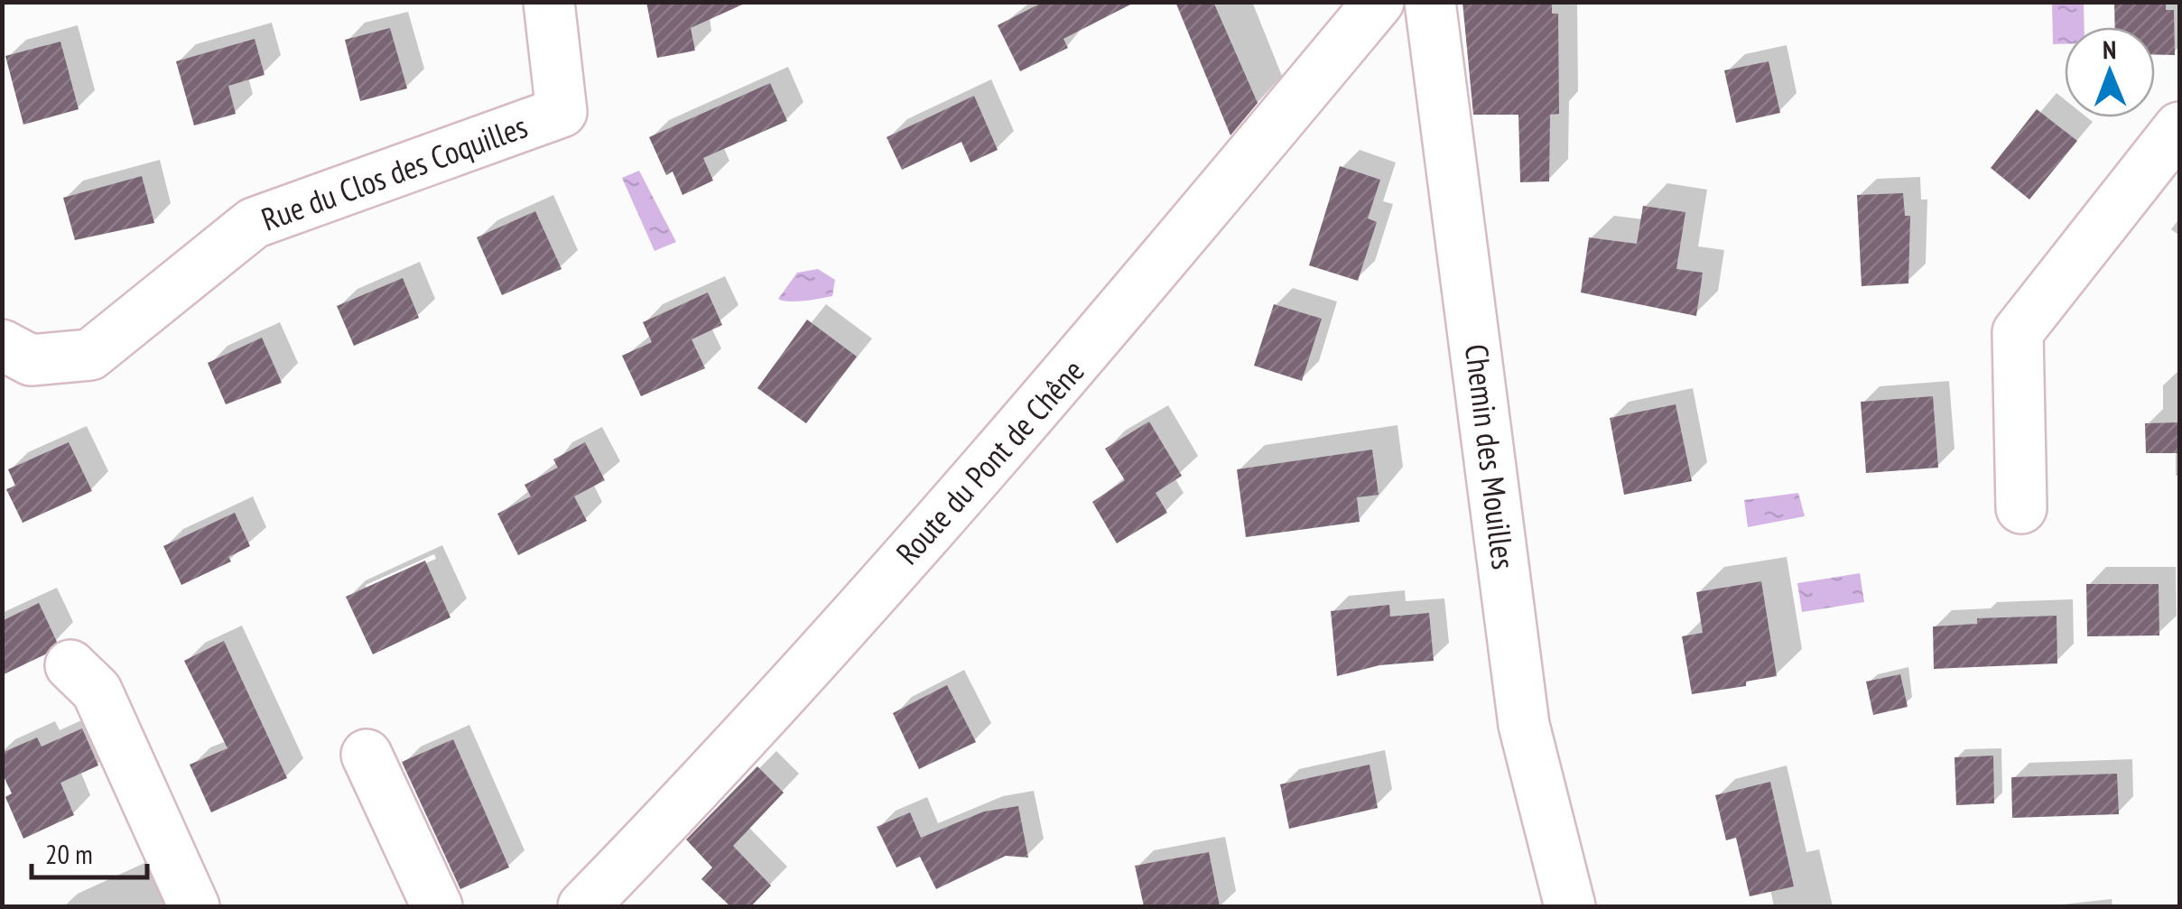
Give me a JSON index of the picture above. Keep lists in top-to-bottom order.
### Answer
{
  "streets": {
    "street": ["Rue du Clos des Coquilles", "Chemin des Mouilles", "Route du Pont de Chêne"]
  },
  "scale_bar": "20 m",
  "north": "top"
}
